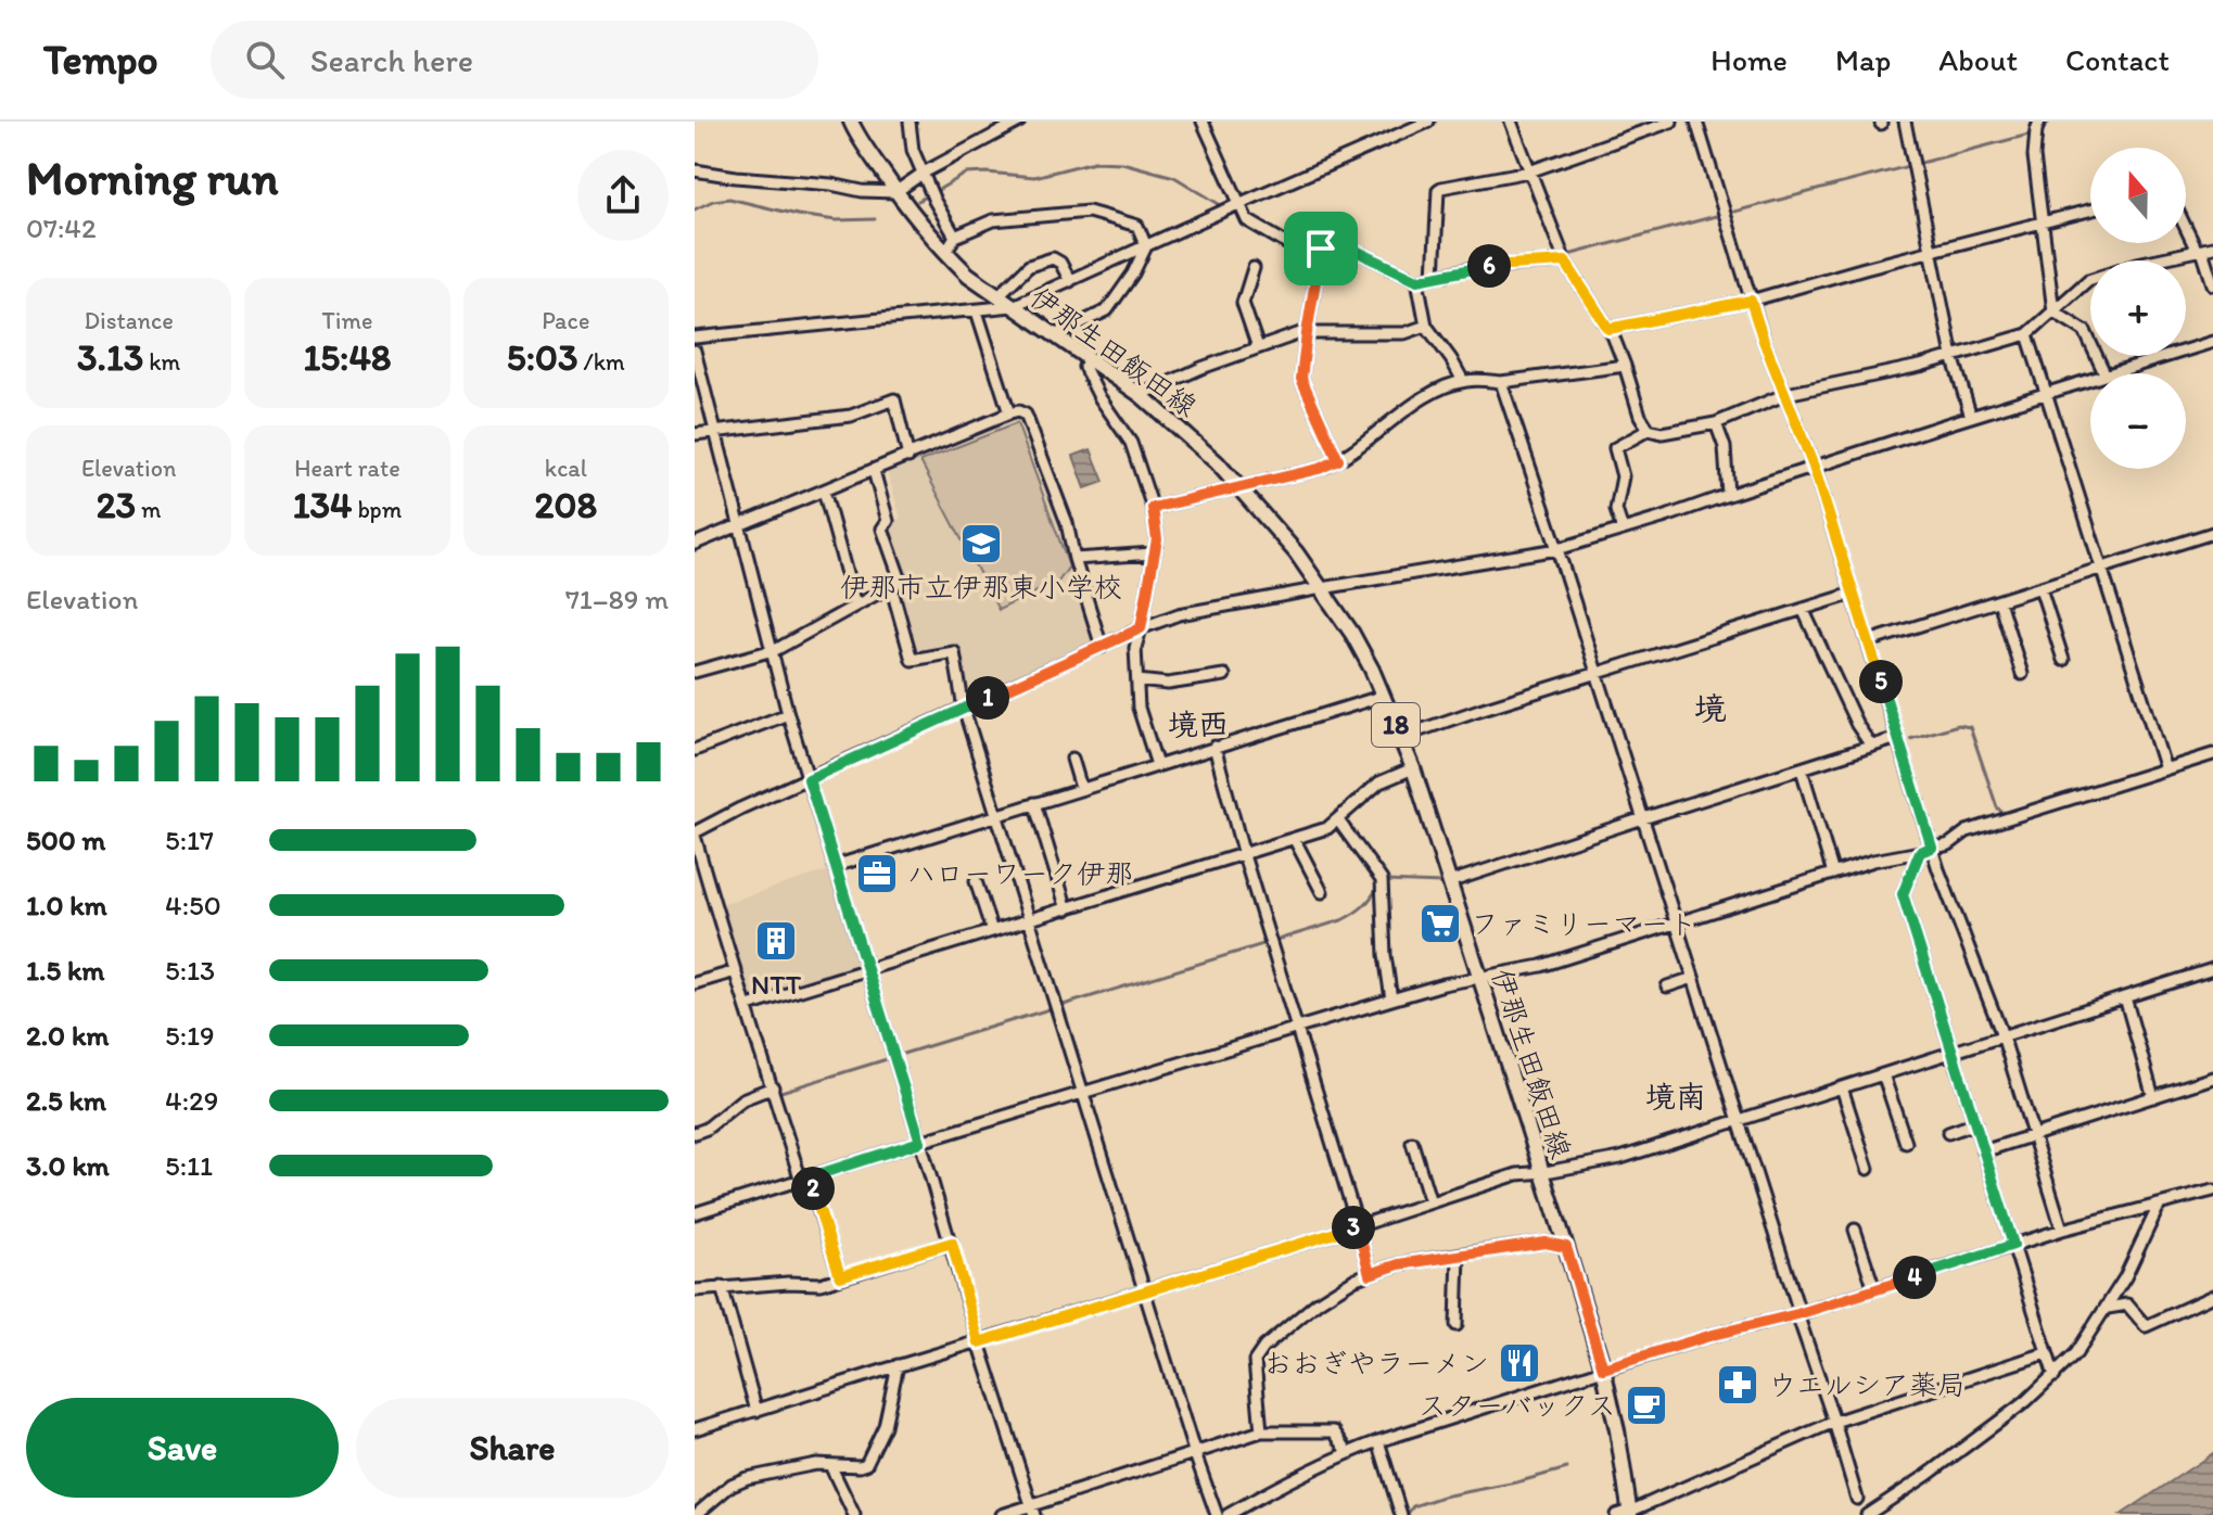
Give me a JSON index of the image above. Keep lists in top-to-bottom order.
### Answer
{
  "streets": {
    "main road": ["伊那生田飯田線", "18"]
  },
  "districts": ["境", "境西", "境南"],
  "places": {
    "school or university": ["伊那市立伊那東小学校"],
    "office": ["ハローワーク伊那"],
    "supermarket": ["ファミリーマート"],
    "building": ["NTT"],
    "restaurant": ["おおぎやラーメン"],
    "pharmacy": ["ウエルシア薬局"],
    "cafe": ["スターバックス"]
  },
  "north": "top",
  "page": {
    "header": "Tempo",
    "search": "Search here",
    "nav": [
      "Home",
      "Map",
      "About",
      "Contact"
    ],
    "heading": ["Morning run", "07:42"],
    "map_buttons": ["+", "−"],
    "pins": [
      "6",
      "5",
      "1",
      "2",
      "3",
      "4"
    ],
    "stats": [
      ["Distance", "3.13 km"],
      ["Time", "15:48"],
      ["Pace", "5:03 /km"],
      ["Elevation", "23 m"],
      ["Heart rate", "134 bpm"],
      ["kcal", "208"]
    ],
    "chart": ["Elevation", "71–89 m"],
    "list": [
      {
        "name": "500 m",
        "note": "5:17"
      },
      {
        "name": "1.0 km",
        "note": "4:50"
      },
      {
        "name": "1.5 km",
        "note": "5:13"
      },
      {
        "name": "2.0 km",
        "note": "5:19"
      },
      {
        "name": "2.5 km",
        "note": "4:29"
      },
      {
        "name": "3.0 km",
        "note": "5:11"
      }
    ],
    "buttons": ["Save", "Share"]
  }
}
